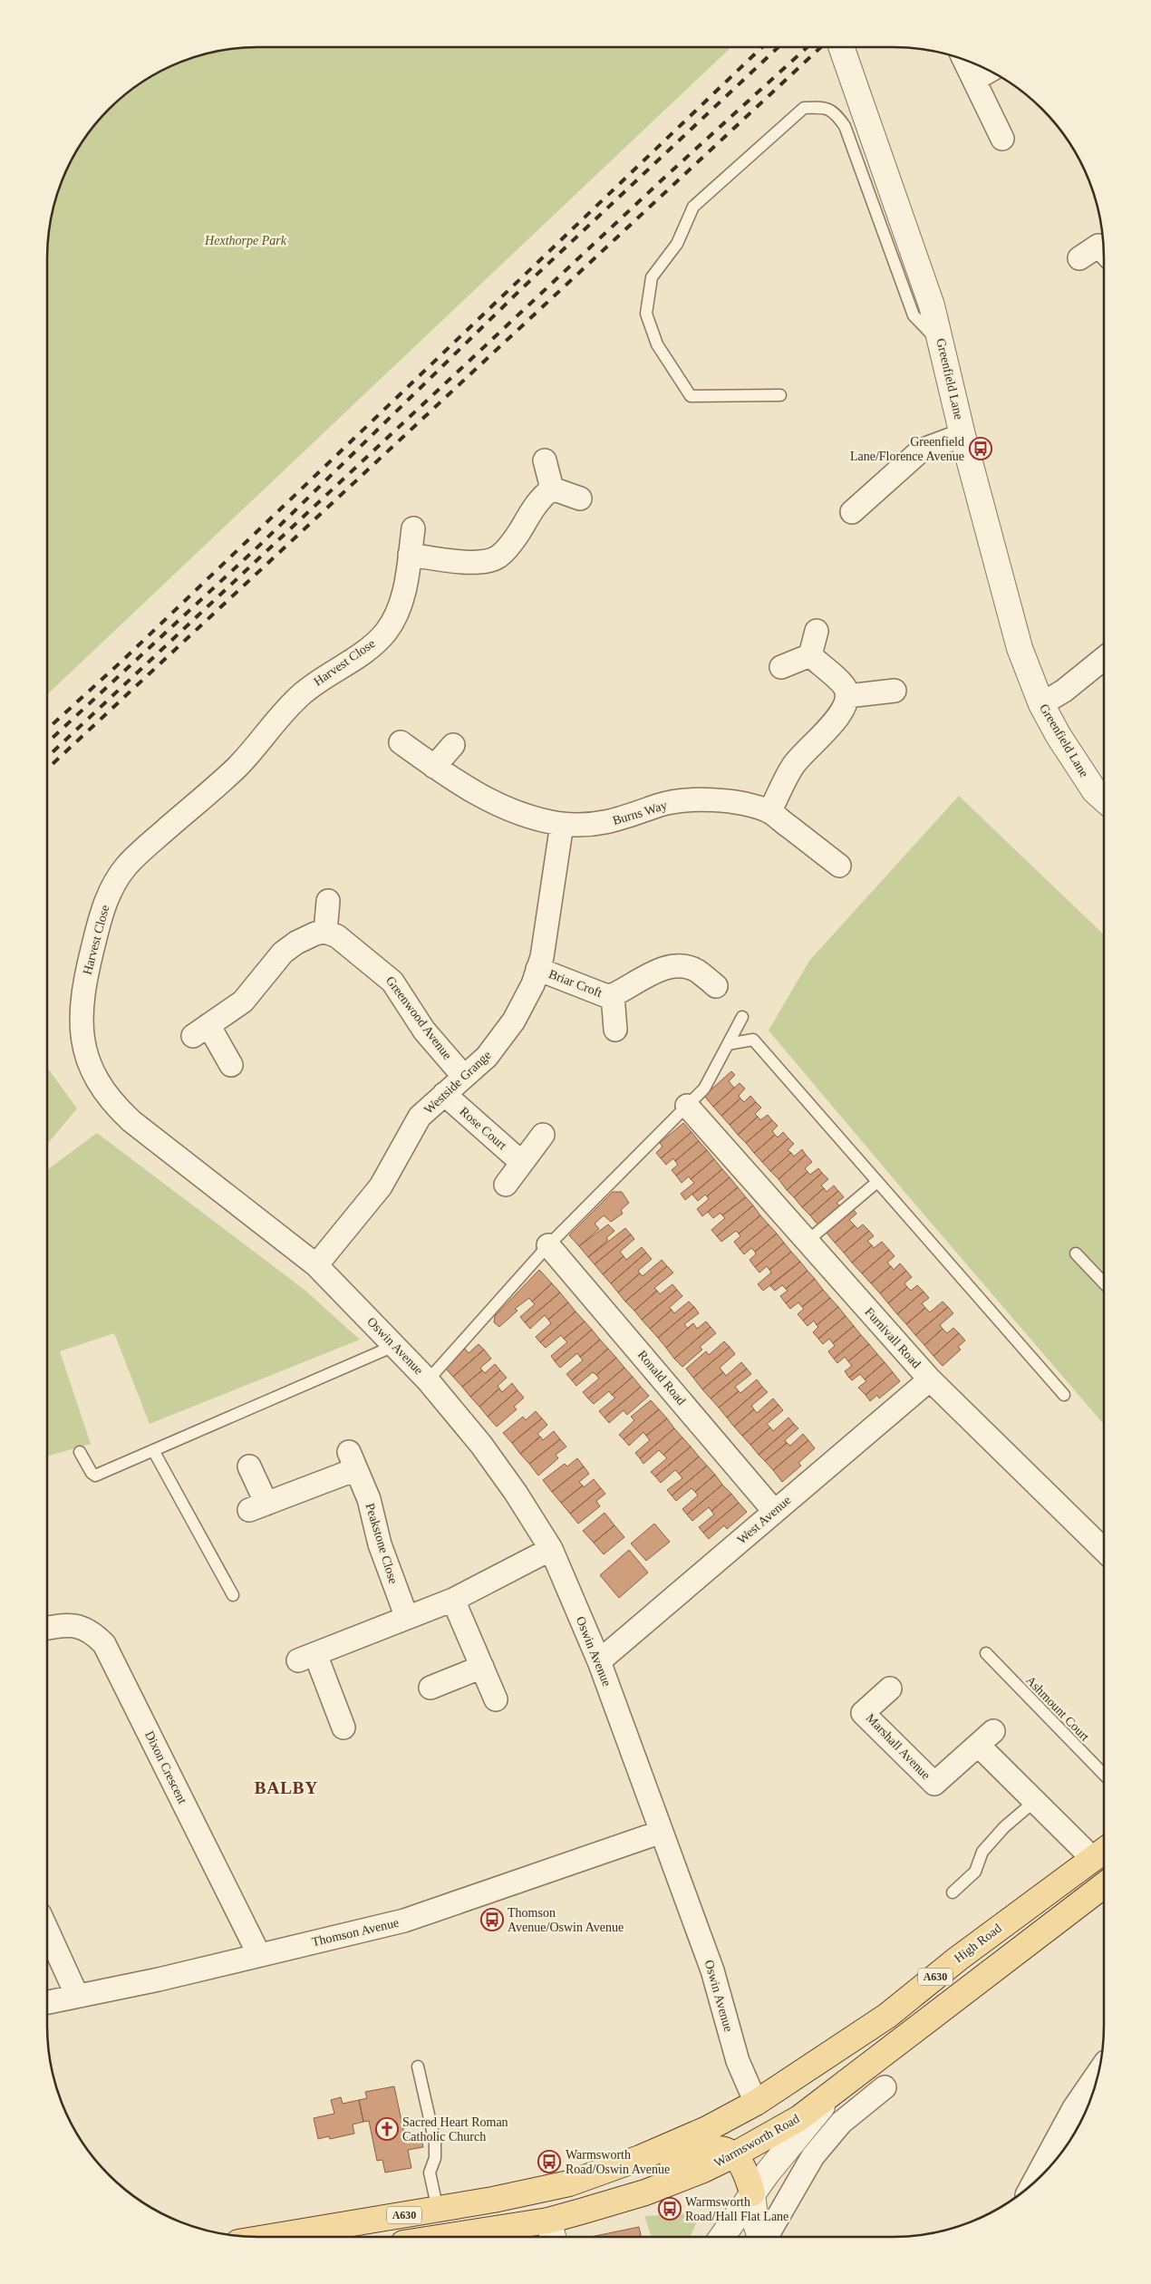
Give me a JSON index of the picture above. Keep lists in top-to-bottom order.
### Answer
{
  "streets": {
    "main road": ["High Road", "A630", "Warmsworth Road"],
    "street": [
      "Greenfield Lane",
      "Harvest Close",
      "Burns Way",
      "Briar Croft",
      "Greenwood Avenue",
      "Westside Grange",
      "Rose Court",
      "Furnivall Road",
      "Oswin Avenue",
      "Ronald Road",
      "West Avenue",
      "Peakstone Close",
      "Marshall Avenue",
      "Dixon Crescent",
      "Thomson Avenue"
    ],
    "lane": ["Ashmount Court"]
  },
  "crossings": [
    ["Harvest Close", "Westside Grange"],
    ["Harvest Close", "Oswin Avenue"],
    ["Burns Way", "Westside Grange"],
    ["Briar Croft", "Westside Grange"],
    ["Greenwood Avenue", "Westside Grange"],
    ["Westside Grange", "Rose Court"],
    ["Westside Grange", "Oswin Avenue"],
    ["Furnivall Road", "West Avenue"],
    ["Oswin Avenue", "West Avenue"],
    ["Oswin Avenue", "Thomson Avenue"],
    ["Oswin Avenue", "High Road"],
    ["Oswin Avenue", "A630"],
    ["Ronald Road", "West Avenue"],
    ["Marshall Avenue", "High Road"],
    ["Dixon Crescent", "Thomson Avenue"],
    ["High Road", "A630"],
    ["A630", "Warmsworth Road"]
  ],
  "districts": ["BALBY"],
  "parks": ["Hexthorpe Park"],
  "places": {
    "bus stop": [
      "Greenfield Lane/Florence Avenue",
      "Thomson Avenue/Oswin Avenue",
      "Warmsworth Road/Oswin Avenue",
      "Warmsworth Road/Hall Flat Lane"
    ],
    "church": ["Sacred Heart Roman Catholic Church"]
  }
}
